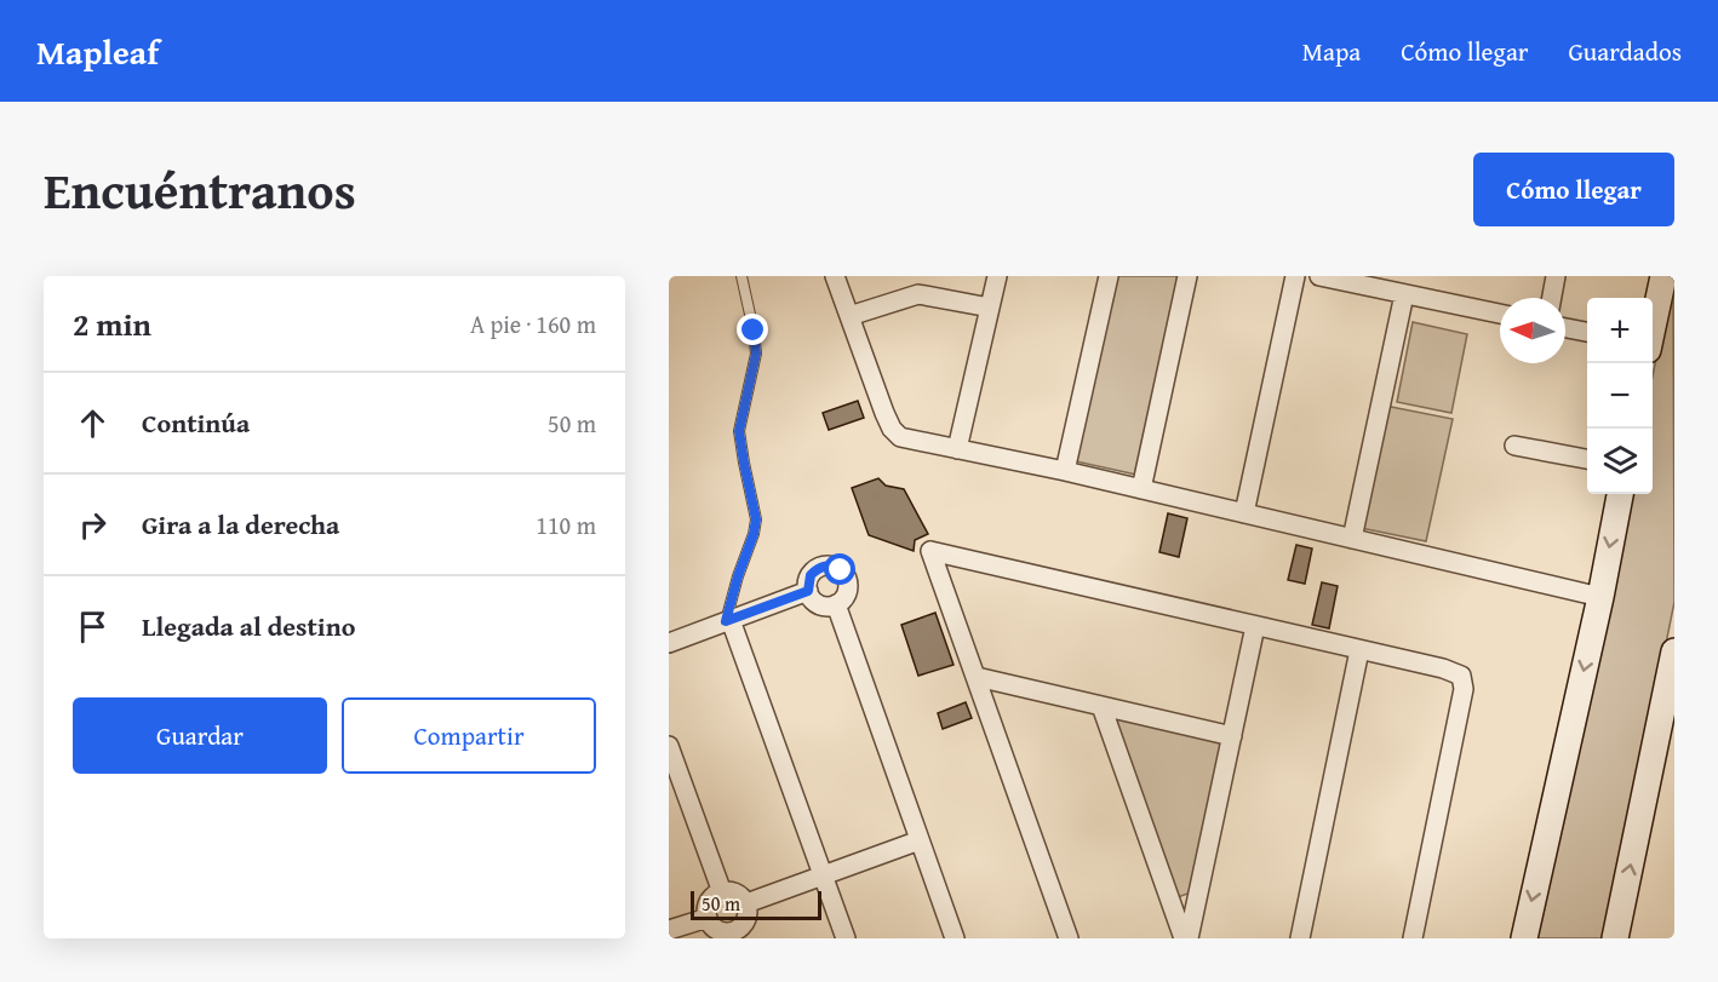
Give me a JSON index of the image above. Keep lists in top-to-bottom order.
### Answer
{
  "scale_bar": "50 m",
  "north": "left",
  "page": {
    "header": "Mapleaf",
    "nav": ["Mapa", "Cómo llegar", "Guardados"],
    "title": "Encuéntranos",
    "buttons": [
      "Cómo llegar",
      ["Guardar", "Compartir"]
    ],
    "heading": ["2 min", "A pie · 160 m"],
    "map_buttons": ["+", "−"],
    "list": [
      ["Continúa", "50 m"],
      ["Gira a la derecha", "110 m"],
      "Llegada al destino"
    ],
    "scale": "50 m"
  }
}
